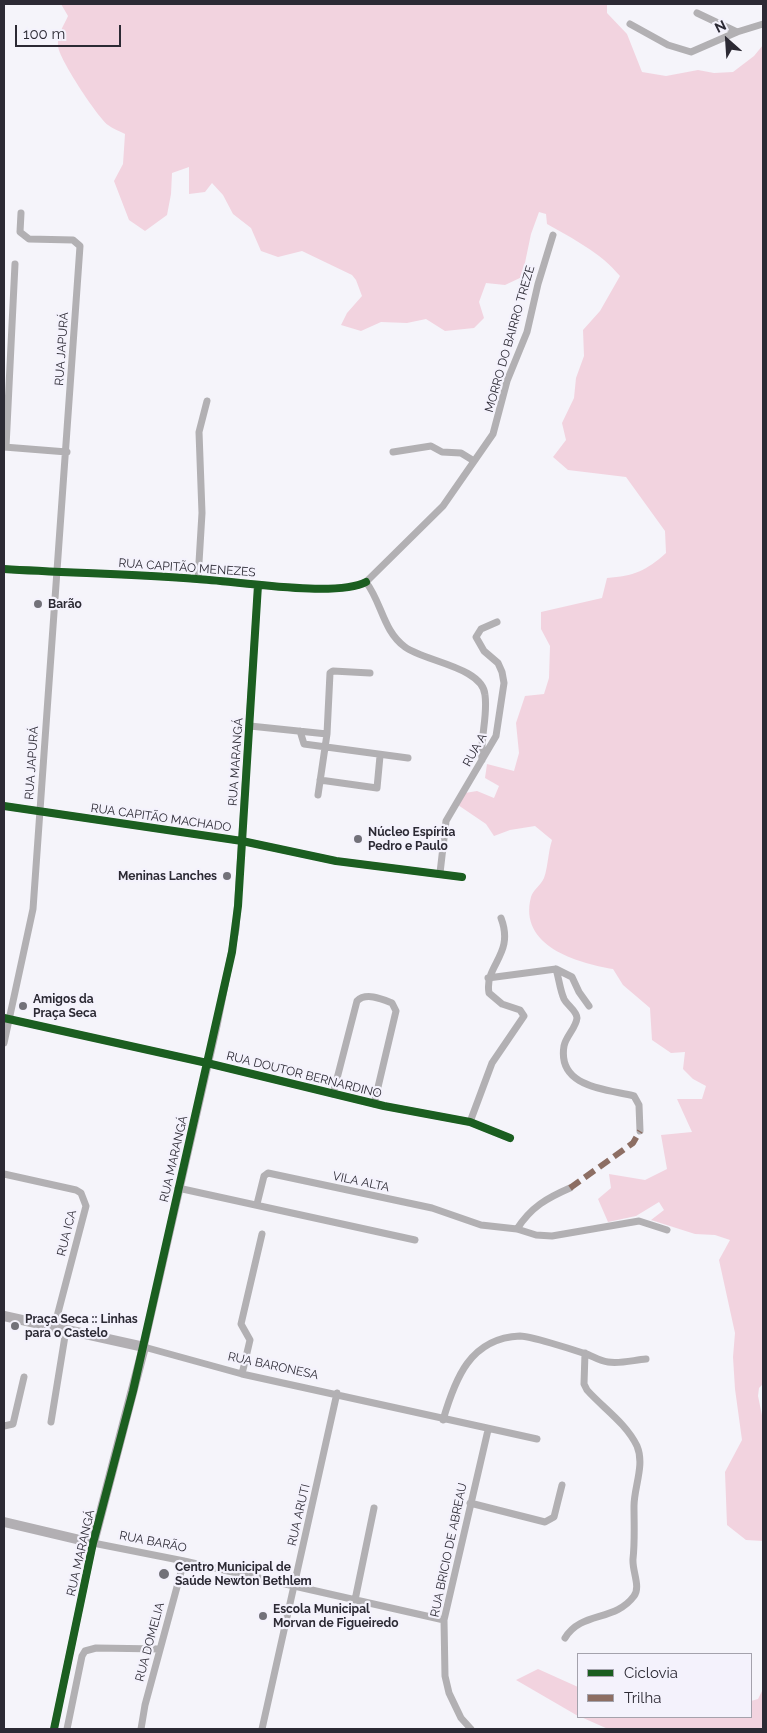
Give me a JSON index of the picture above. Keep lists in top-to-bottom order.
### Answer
{
  "streets": {
    "street": [
      "MORRO DO BAIRRO TREZE",
      "RUA JAPURÁ",
      "RUA CAPITÃO MENEZES",
      "RUA A",
      "RUA MARANGÁ",
      "RUA CAPITÃO MACHADO",
      "RUA DOUTOR BERNARDINO",
      "VILA ALTA",
      "RUA ICA",
      "RUA BARONESA",
      "RUA ARUTI",
      "RUA BARÃO",
      "RUA BRICIO DE ABREAU",
      "RUA DOMELIA"
    ]
  },
  "crossings": [
    ["MORRO DO BAIRRO TREZE", "RUA CAPITÃO MENEZES"],
    ["RUA JAPURÁ", "RUA CAPITÃO MENEZES"],
    ["RUA JAPURÁ", "RUA CAPITÃO MACHADO"],
    ["RUA JAPURÁ", "RUA DOUTOR BERNARDINO"],
    ["RUA CAPITÃO MENEZES", "RUA MARANGÁ"],
    ["RUA A", "RUA CAPITÃO MACHADO"],
    ["RUA MARANGÁ", "RUA CAPITÃO MACHADO"],
    ["RUA MARANGÁ", "RUA DOUTOR BERNARDINO"],
    ["RUA MARANGÁ", "RUA BARONESA"],
    ["RUA MARANGÁ", "RUA BARÃO"],
    ["RUA ICA", "RUA BARONESA"],
    ["RUA BARONESA", "RUA ARUTI"],
    ["RUA BARONESA", "RUA BRICIO DE ABREAU"],
    ["RUA ARUTI", "RUA BARÃO"],
    ["RUA BARÃO", "RUA BRICIO DE ABREAU"],
    ["RUA BARÃO", "RUA DOMELIA"]
  ],
  "places": [
    "Barão",
    "Núcleo Espírita Pedro e Paulo",
    "Meninas Lanches",
    "Amigos da Praça Seca",
    "Praça Seca :: Linhas para o Castelo",
    "Centro Municipal de Saúde Newton Bethlem",
    "Escola Municipal Morvan de Figueiredo"
  ],
  "legend": ["Ciclovia", "Trilha"],
  "scale_bar": "100 m",
  "north": "top left"
}
